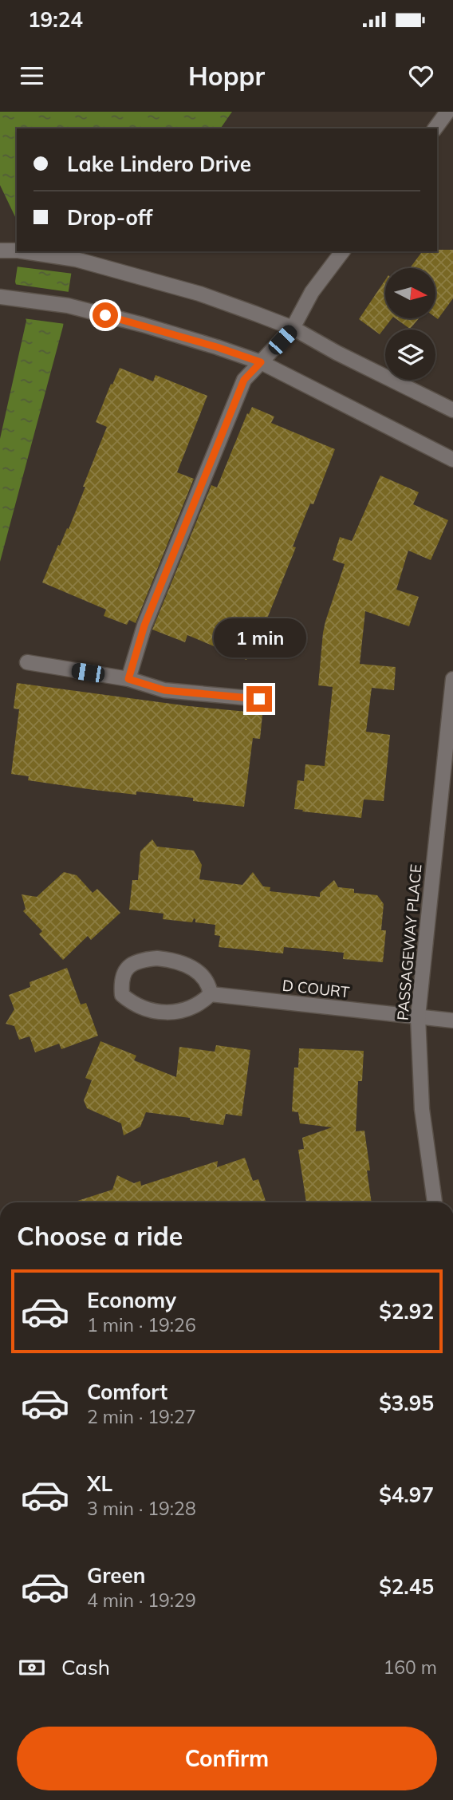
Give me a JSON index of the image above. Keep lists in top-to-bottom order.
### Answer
{
  "streets": {
    "street": ["PASSAGEWAY PLACE", "D COURT"]
  },
  "crossings": [
    ["PASSAGEWAY PLACE", "D COURT"]
  ],
  "north": "right",
  "page": {
    "status": "19:24",
    "header": "Hoppr",
    "banner": ["Lake Lindero Drive", "Drop-off"],
    "bubble": "1 min",
    "heading": "Choose a ride",
    "list": [
      {
        "name": "Economy",
        "note": "1 min · 19:26",
        "value": "$2.92"
      },
      {
        "name": "Comfort",
        "note": "2 min · 19:27",
        "value": "$3.95"
      },
      {
        "name": "XL",
        "note": "3 min · 19:28",
        "value": "$4.97"
      },
      {
        "name": "Green",
        "note": "4 min · 19:29",
        "value": "$2.45"
      }
    ],
    "pay": ["Cash", "160 m"],
    "buttons": "Confirm"
  }
}
